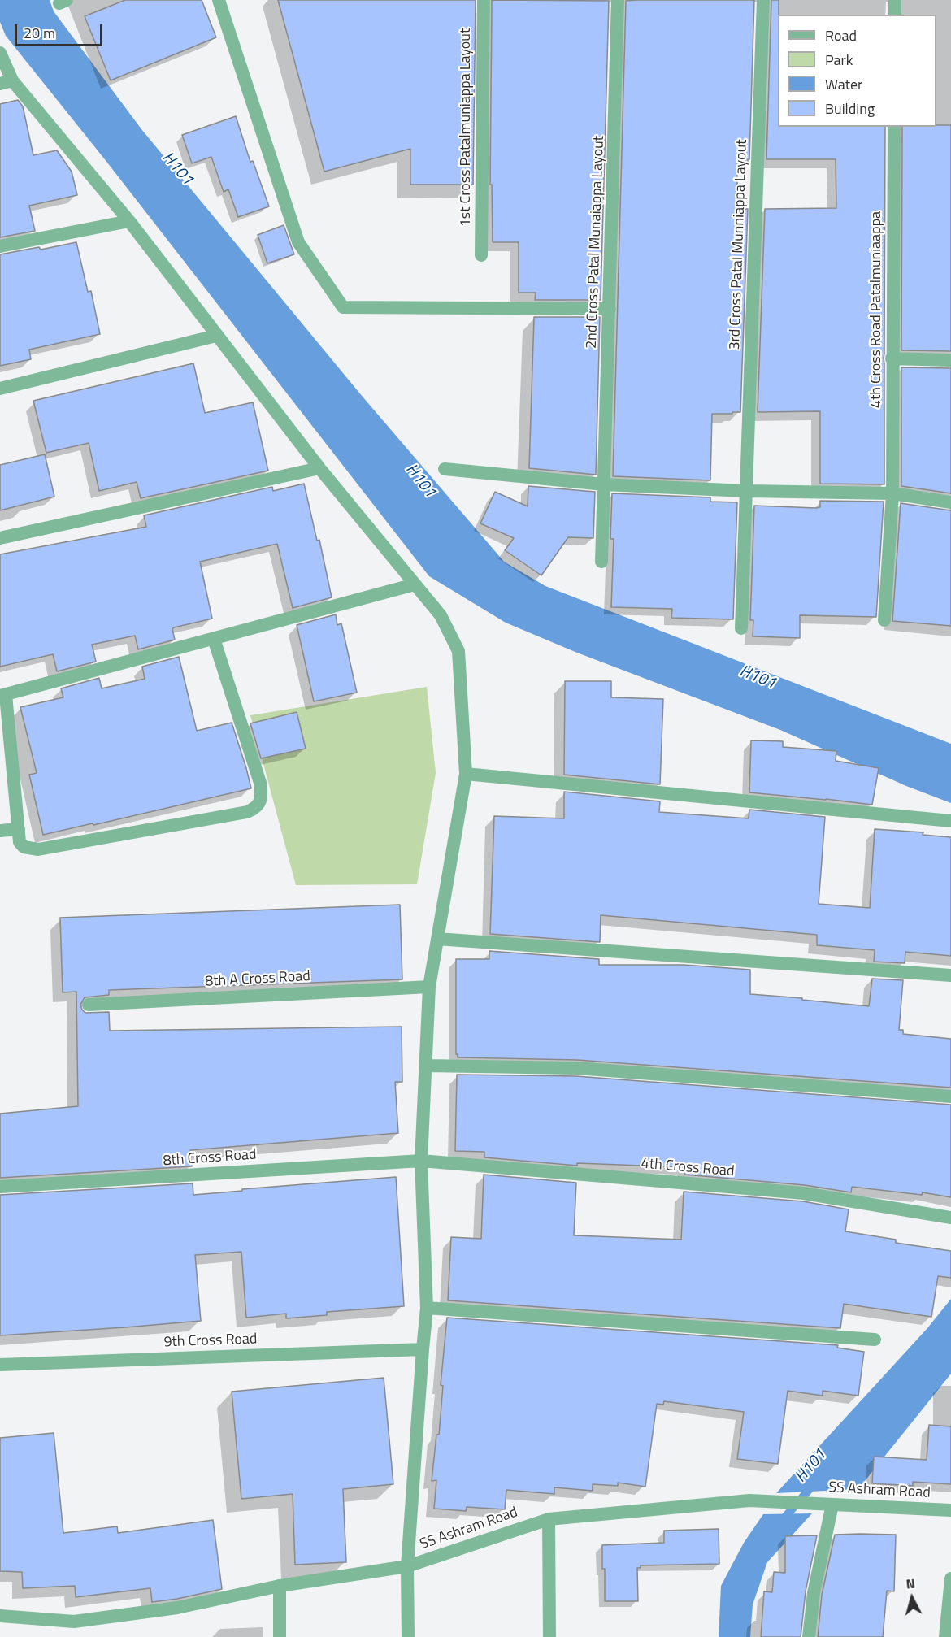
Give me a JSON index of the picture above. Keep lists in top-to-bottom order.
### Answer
{
  "streets": {
    "street": [
      "1st Cross Patalmuniappa Layout",
      "2nd Cross Patal Munaiappa Layout",
      "3rd Cross Patal Munniappa Layout",
      "4th Cross Road Patalmuniaappa",
      "8th A Cross Road",
      "8th Cross Road",
      "4th Cross Road",
      "9th Cross Road",
      "SS Ashram Road"
    ]
  },
  "crossings": [
    ["8th Cross Road", "4th Cross Road"]
  ],
  "water": ["H101"],
  "legend": [
    "Road",
    "Park",
    "Water",
    "Building"
  ],
  "scale_bar": "20 m",
  "north": "top"
}
